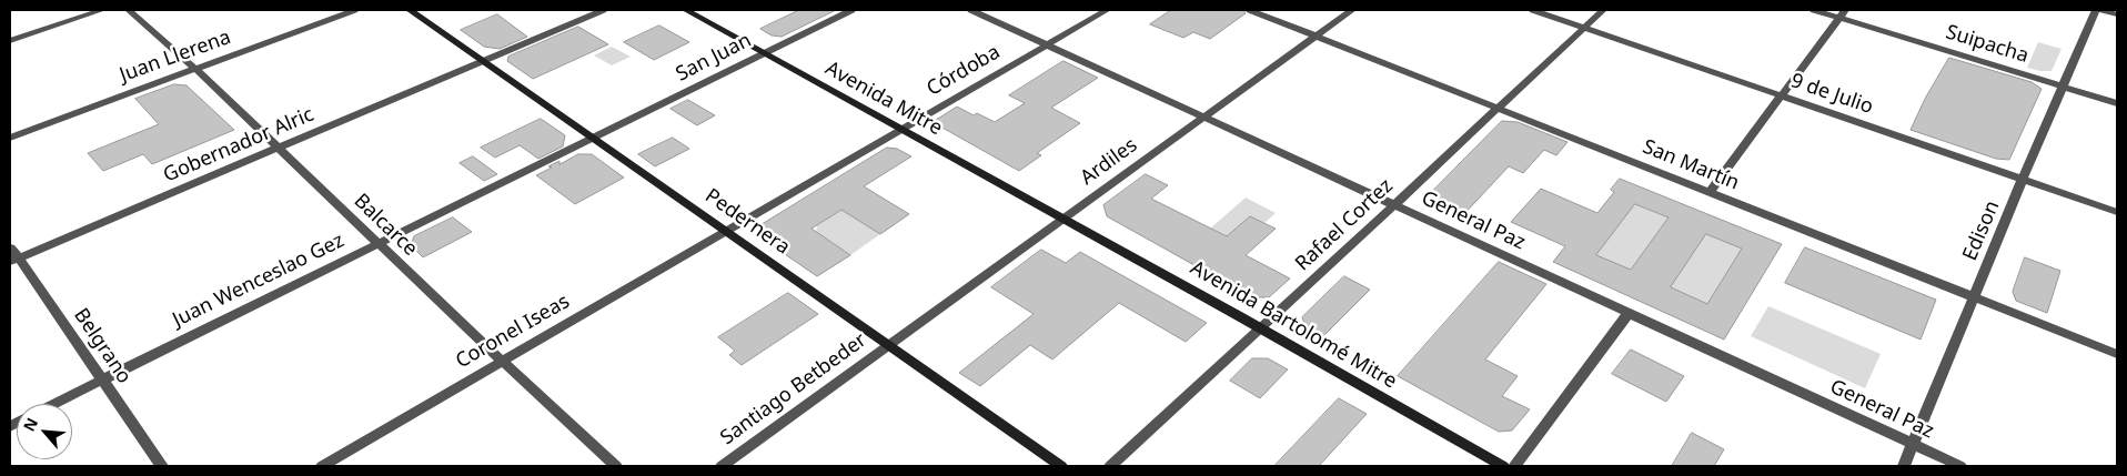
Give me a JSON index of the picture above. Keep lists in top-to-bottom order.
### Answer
{
  "streets": {
    "main road": ["Avenida Mitre", "Pedernera", "Avenida Bartolomé Mitre"],
    "street": [
      "Suipacha",
      "Juan Llerena",
      "San Juan",
      "Córdoba",
      "9 de Julio",
      "Gobernador Alric",
      "Ardiles",
      "San Martín",
      "General Paz",
      "Balcarce",
      "Rafael Cortez",
      "Edison",
      "Juan Wenceslao Gez",
      "Coronel Iseas",
      "Belgrano",
      "Santiago Betbeder"
    ]
  },
  "crossings": [
    ["Suipacha", "Edison"],
    ["Juan Llerena", "Balcarce"],
    ["San Juan", "Avenida Mitre"],
    ["San Juan", "Pedernera"],
    ["San Juan", "Juan Wenceslao Gez"],
    ["Córdoba", "Avenida Mitre"],
    ["Córdoba", "General Paz"],
    ["Córdoba", "Pedernera"],
    ["Córdoba", "Coronel Iseas"],
    ["9 de Julio", "Rafael Cortez"],
    ["9 de Julio", "Edison"],
    ["Avenida Mitre", "Ardiles"],
    ["Avenida Mitre", "Avenida Bartolomé Mitre"],
    ["Gobernador Alric", "Pedernera"],
    ["Gobernador Alric", "Balcarce"],
    ["Gobernador Alric", "Belgrano"],
    ["Ardiles", "San Martín"],
    ["Ardiles", "General Paz"],
    ["Ardiles", "Pedernera"],
    ["Ardiles", "Avenida Bartolomé Mitre"],
    ["Ardiles", "Santiago Betbeder"],
    ["San Martín", "Rafael Cortez"],
    ["San Martín", "Edison"],
    ["General Paz", "Rafael Cortez"],
    ["General Paz", "Edison"],
    ["Pedernera", "Juan Wenceslao Gez"],
    ["Pedernera", "Coronel Iseas"],
    ["Pedernera", "Santiago Betbeder"],
    ["Balcarce", "Juan Wenceslao Gez"],
    ["Balcarce", "Coronel Iseas"],
    ["Rafael Cortez", "Avenida Bartolomé Mitre"],
    ["Juan Wenceslao Gez", "Belgrano"]
  ],
  "north": "top left"
}
